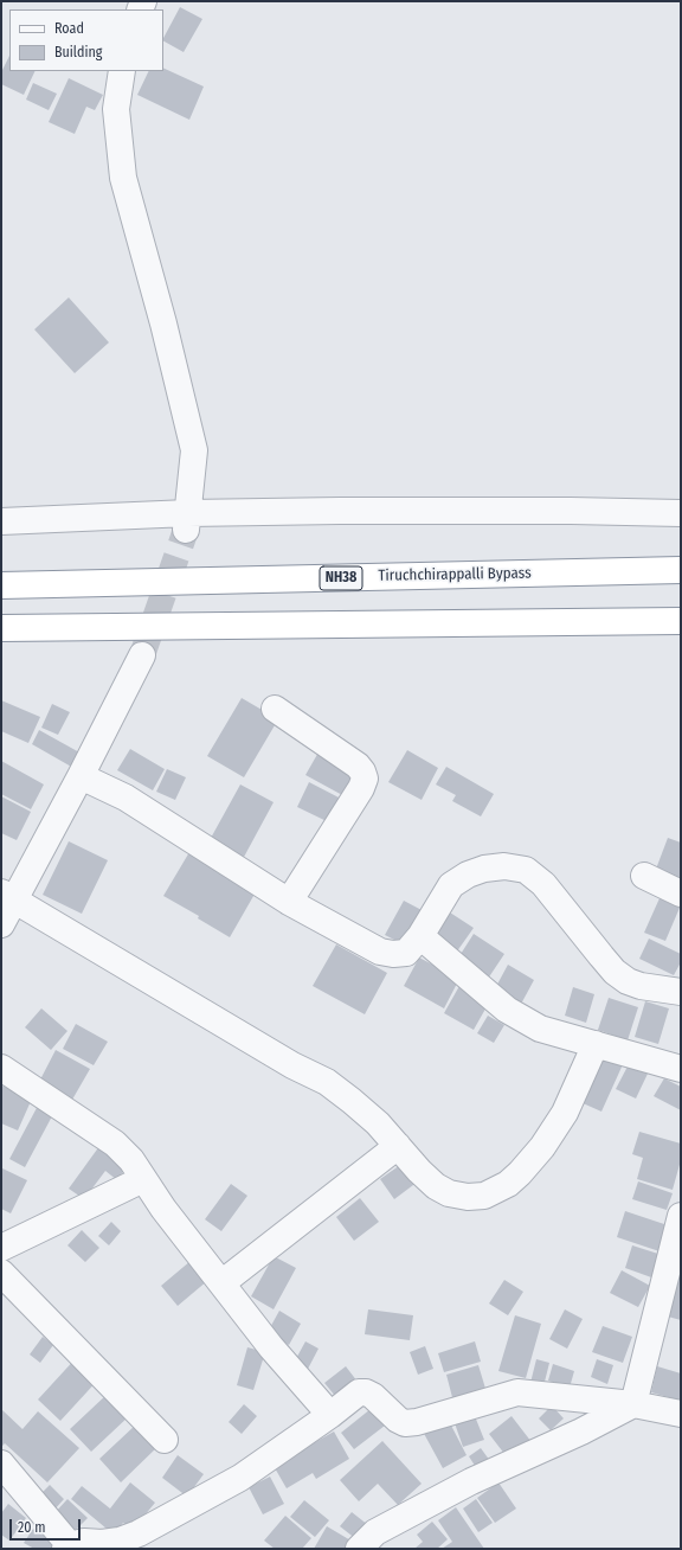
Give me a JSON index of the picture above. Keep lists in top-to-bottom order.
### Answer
{
  "streets": {
    "highway": ["Tiruchchirappalli Bypass", "NH38"]
  },
  "legend": ["Road", "Building"],
  "scale_bar": "20 m"
}
